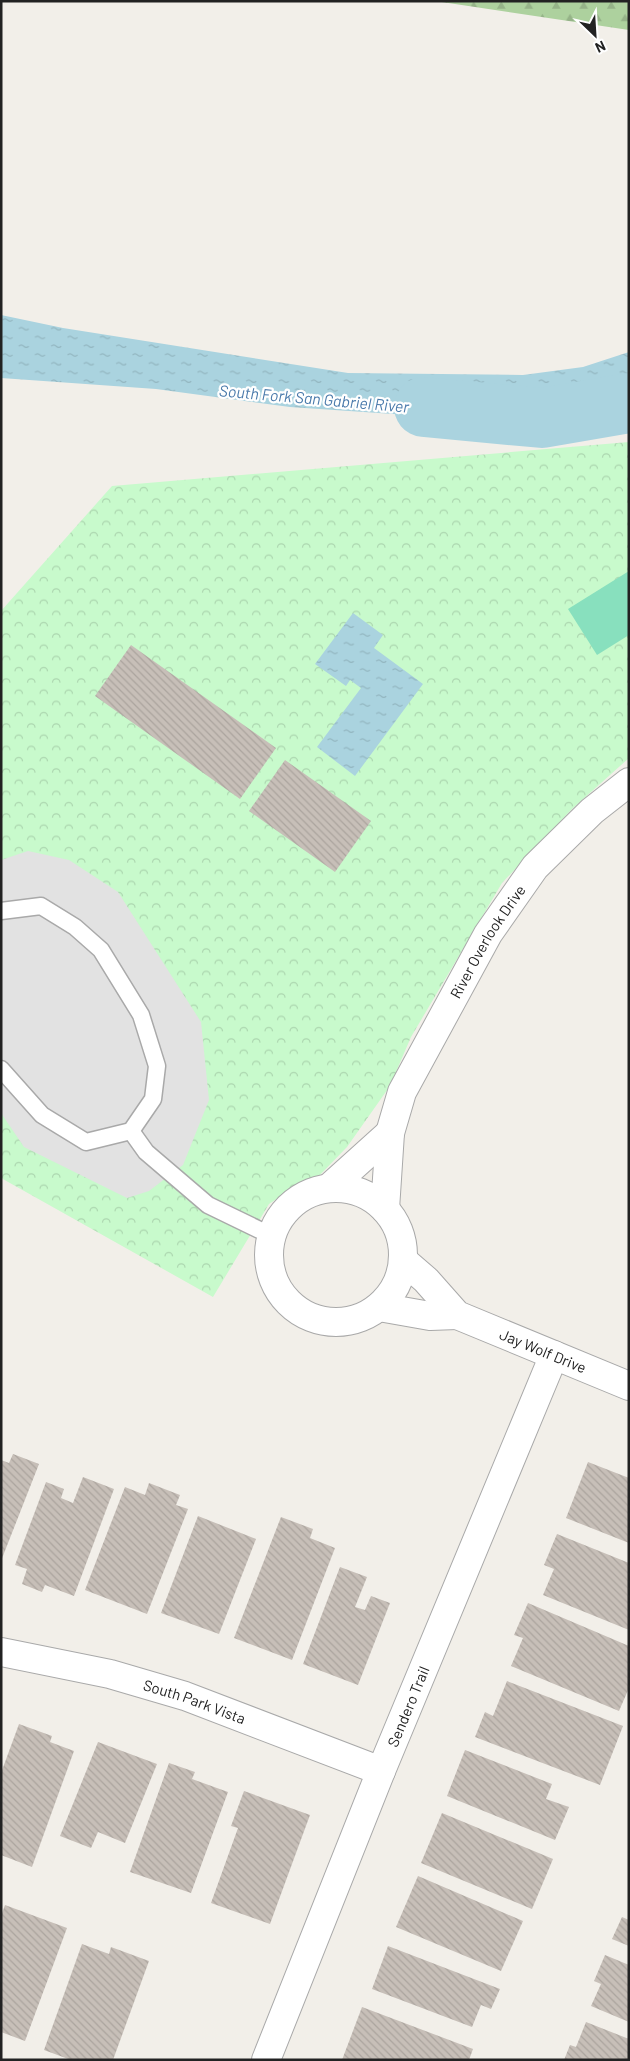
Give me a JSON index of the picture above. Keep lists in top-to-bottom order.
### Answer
{
  "streets": {
    "street": [
      "River Overlook Drive",
      "Jay Wolf Drive",
      "South Park Vista",
      "Sendero Trail"
    ]
  },
  "crossings": [
    ["River Overlook Drive", "Jay Wolf Drive"],
    ["Jay Wolf Drive", "Sendero Trail"],
    ["South Park Vista", "Sendero Trail"]
  ],
  "water": ["South Fork San Gabriel River"],
  "north": "bottom right"
}
